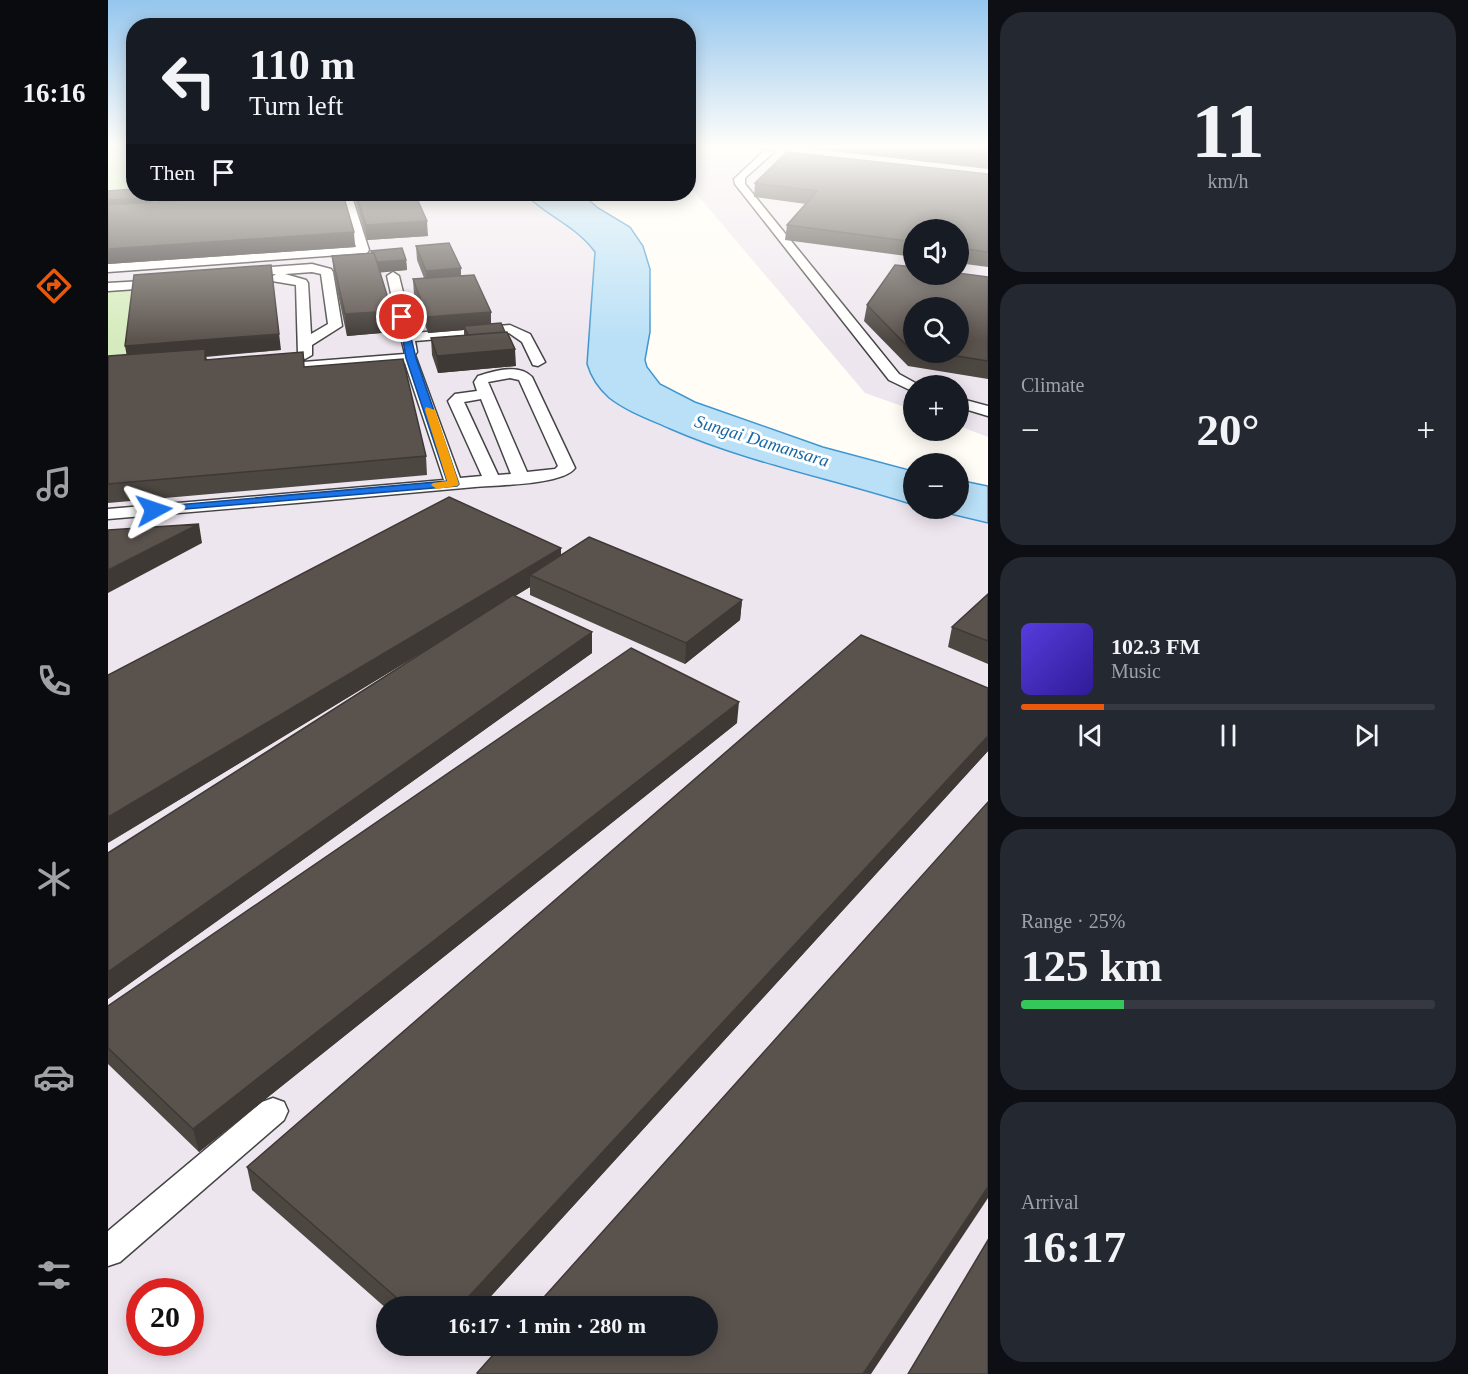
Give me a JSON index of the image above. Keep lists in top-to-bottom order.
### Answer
{
  "water": ["Sungai Damansara"],
  "page": {
    "tabs": "16:16",
    "tile": [
      ["11", "km/h"],
      "Climate",
      ["Range · 25%", "125 km"],
      ["Arrival", "16:17"]
    ],
    "turn": ["110 m", "Turn left"],
    "then": "Then",
    "map_buttons": ["+", "−"],
    "heat": ["−", "20°", "+"],
    "song": ["102.3 FM", "Music"],
    "limit": "20",
    "trip": "16:17 · 1 min · 280 m"
  }
}
